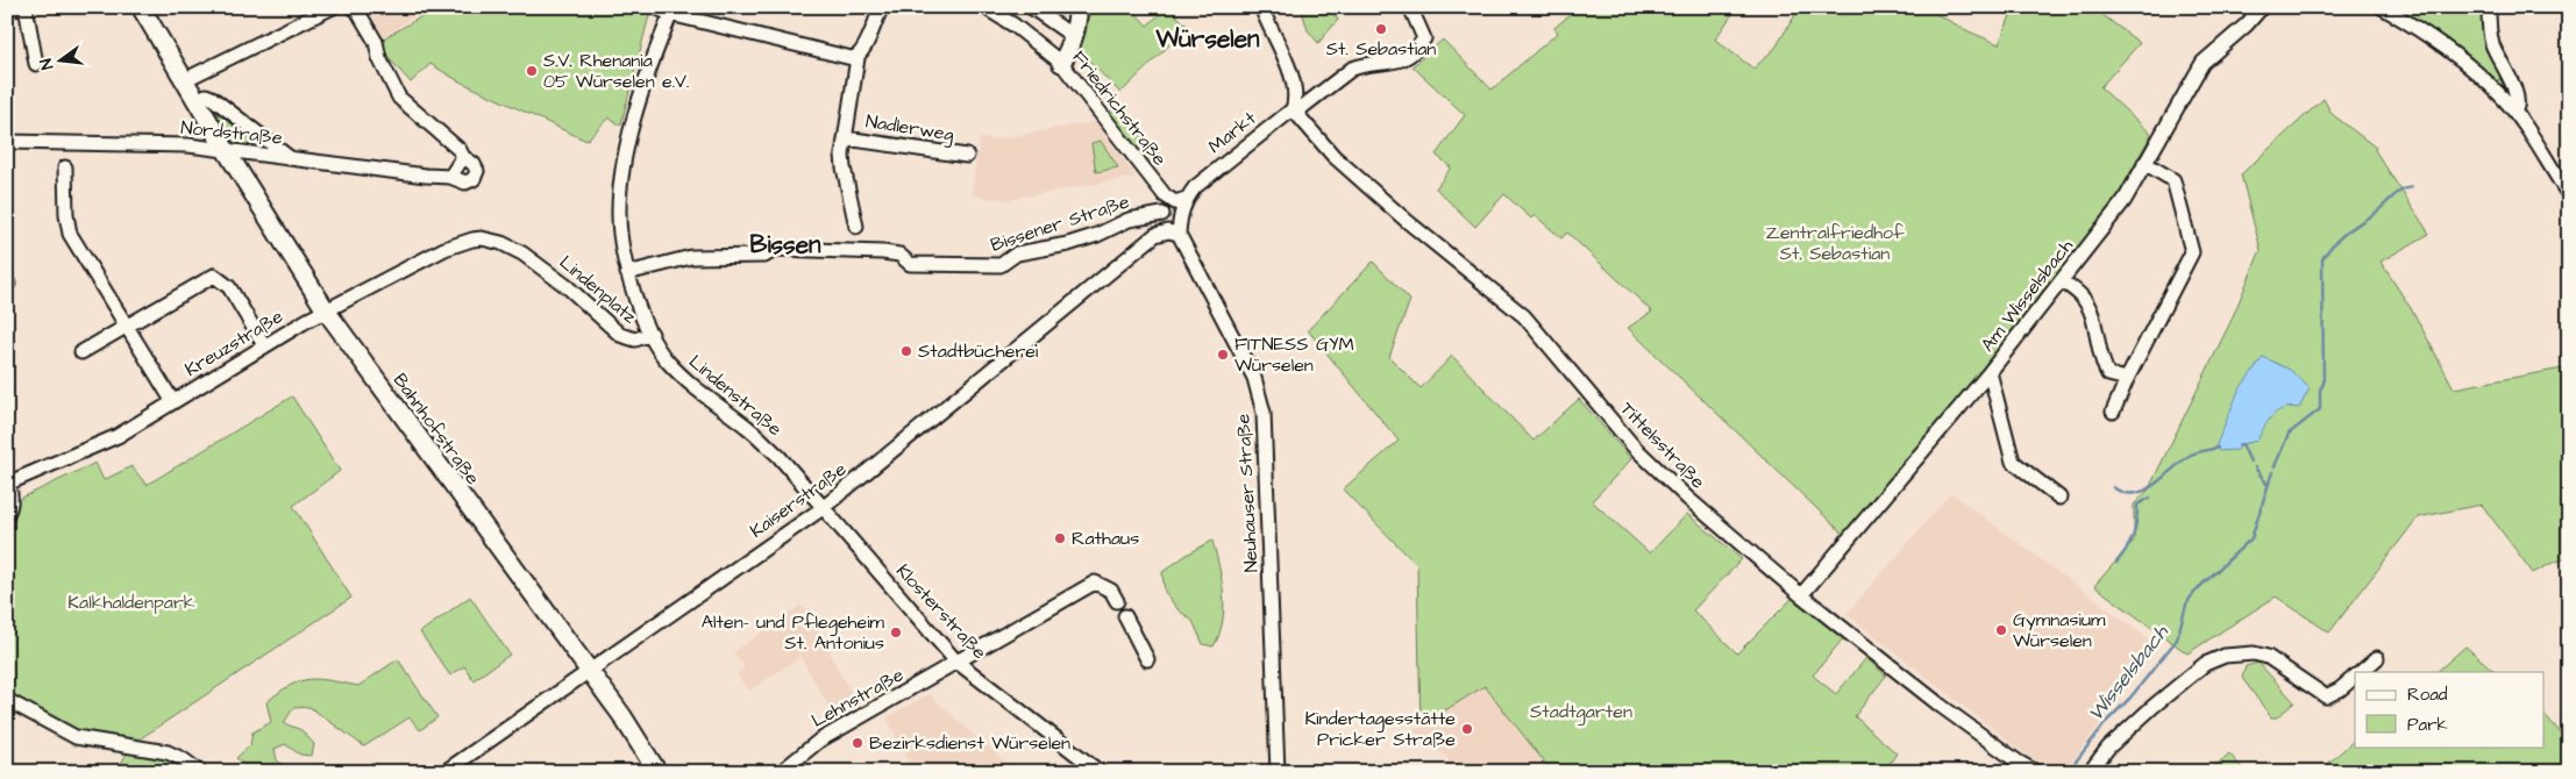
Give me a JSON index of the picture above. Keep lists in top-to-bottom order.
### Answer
{
  "streets": {
    "street": [
      "Friedrichstraße",
      "Nadlerweg",
      "Nordstraße",
      "Markt",
      "Bissener Straße",
      "Lindenplatz",
      "Am Wisselsbach",
      "Kreuzstraße",
      "Lindenstraße",
      "Bahnhofstraße",
      "Tittelsstraße",
      "Neuhauser Straße",
      "Kaiserstraße",
      "Klosterstraße",
      "Lehnstraße"
    ]
  },
  "crossings": [
    ["Nordstraße", "Bahnhofstraße"],
    ["Markt", "Tittelsstraße"],
    ["Bissener Straße", "Lindenplatz"],
    ["Lindenplatz", "Kreuzstraße"],
    ["Lindenplatz", "Lindenstraße"],
    ["Am Wisselsbach", "Tittelsstraße"],
    ["Kreuzstraße", "Bahnhofstraße"],
    ["Lindenstraße", "Kaiserstraße"],
    ["Lindenstraße", "Klosterstraße"],
    ["Bahnhofstraße", "Kaiserstraße"],
    ["Kaiserstraße", "Klosterstraße"],
    ["Klosterstraße", "Lehnstraße"]
  ],
  "districts": ["Würselen", "Bissen"],
  "water": ["Wisselsbach"],
  "parks": ["Zentralfriedhof St. Sebastian", "Kalkhaldenpark", "Stadtgarten"],
  "places": [
    "St. Sebastian",
    "S.V. Rhenania 05 Würselen e.V.",
    "Stadtbücherei",
    "FITNESS GYM Würselen",
    "Rathaus",
    "Gymnasium Würselen",
    "Alten- und Pflegeheim St. Antonius",
    "Kindertagesstätte Pricker Straße",
    "Bezirksdienst Würselen"
  ],
  "legend": ["Road", "Park"],
  "north": "left"
}
